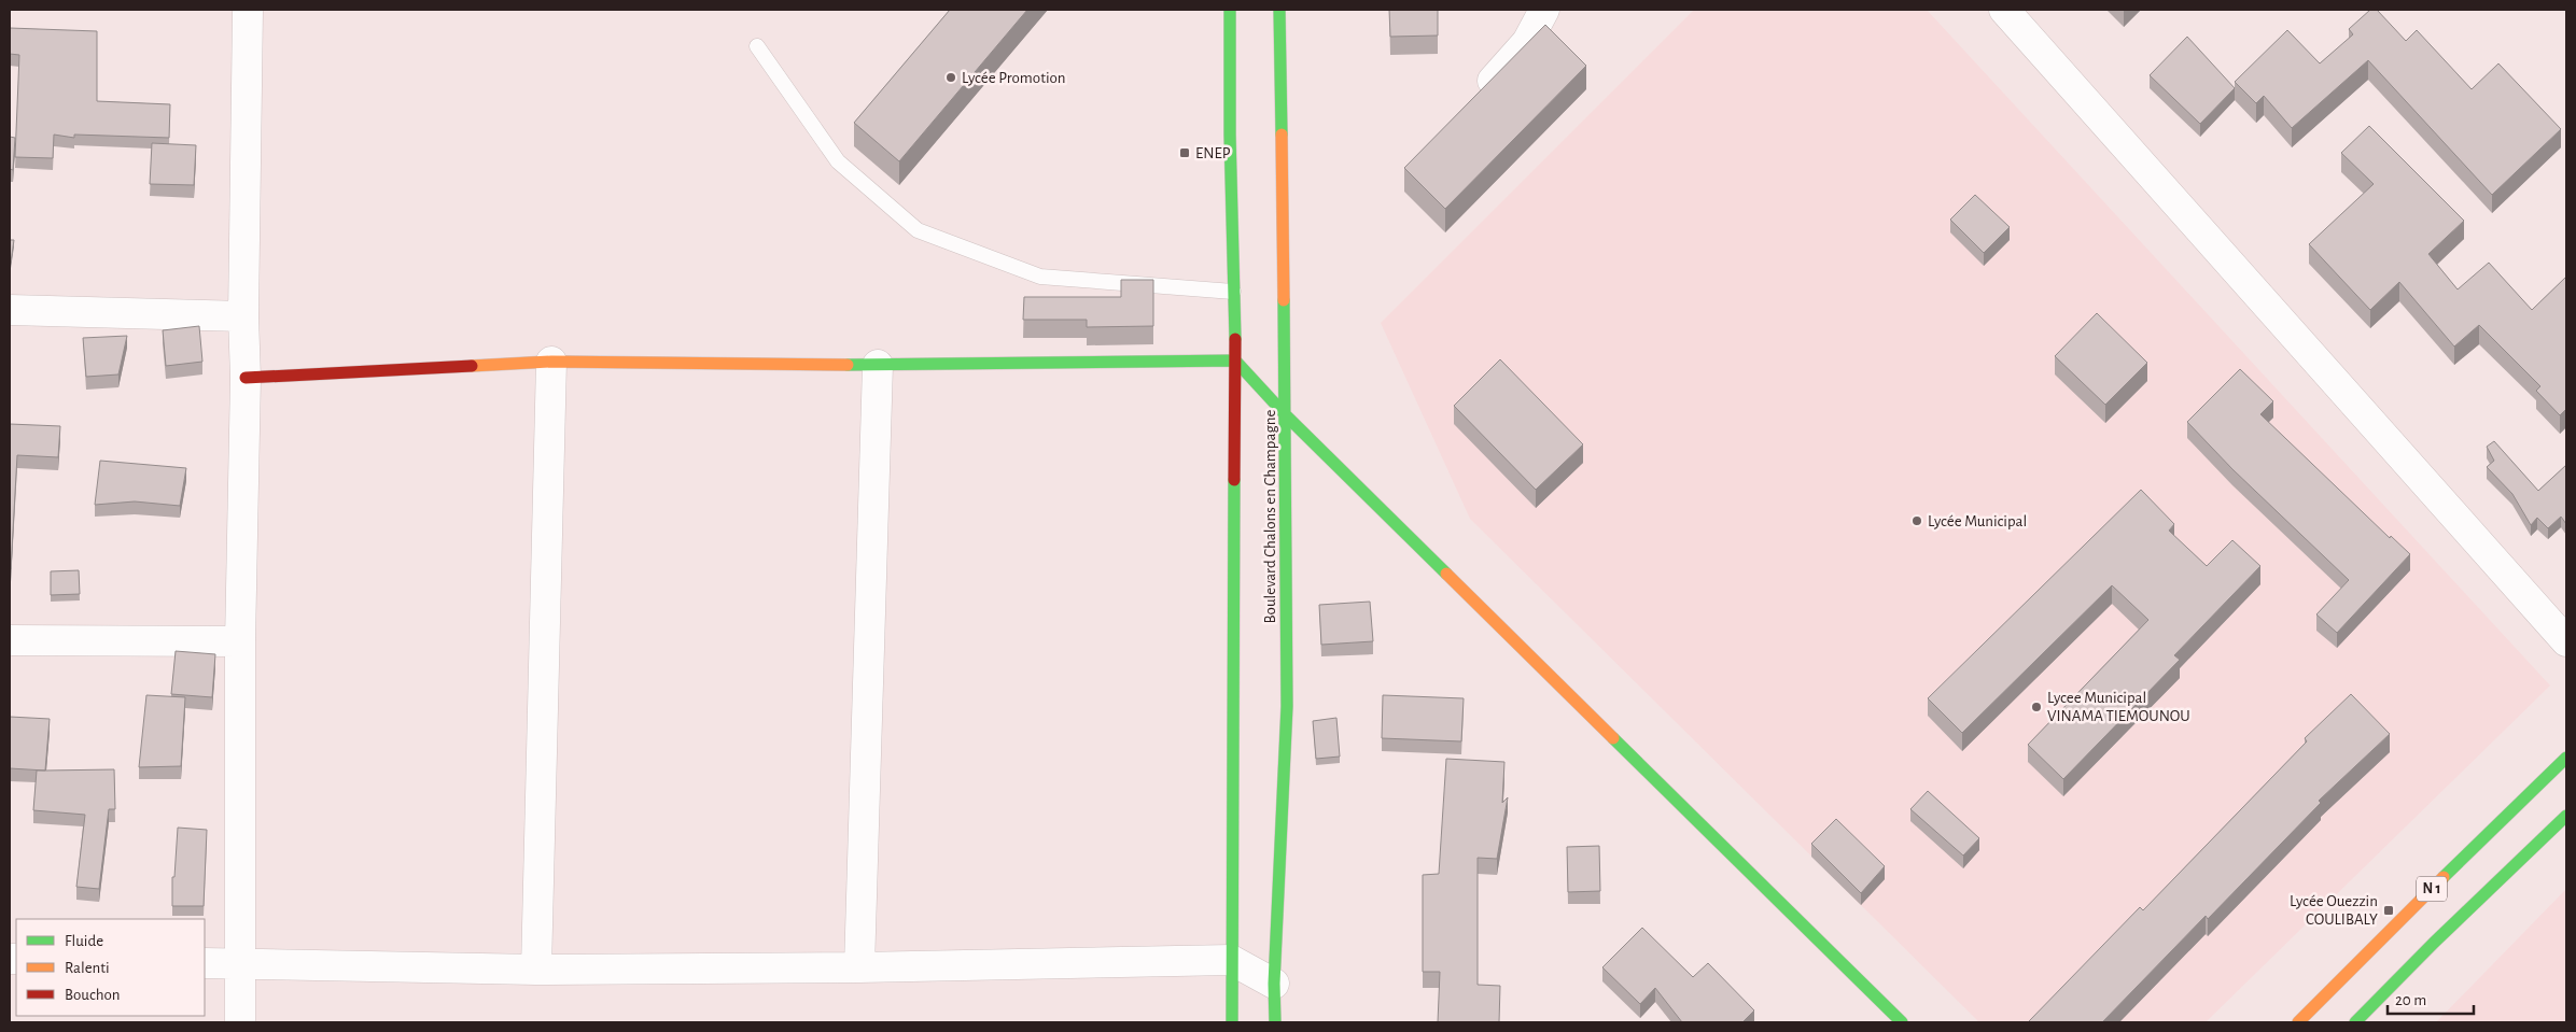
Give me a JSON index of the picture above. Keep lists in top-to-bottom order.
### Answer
{
  "streets": {
    "main road": ["Boulevard Chalons en Champagne", "N 1"]
  },
  "places": {
    "other": ["Lycée Promotion", "Lycée Municipal", "Lycee Municipal VINAMA TIEMOUNOU"],
    "transit": ["ENEP", "Lycée Ouezzin COULIBALY"]
  },
  "legend": ["Fluide", "Ralenti", "Bouchon"],
  "scale_bar": "20 m"
}
